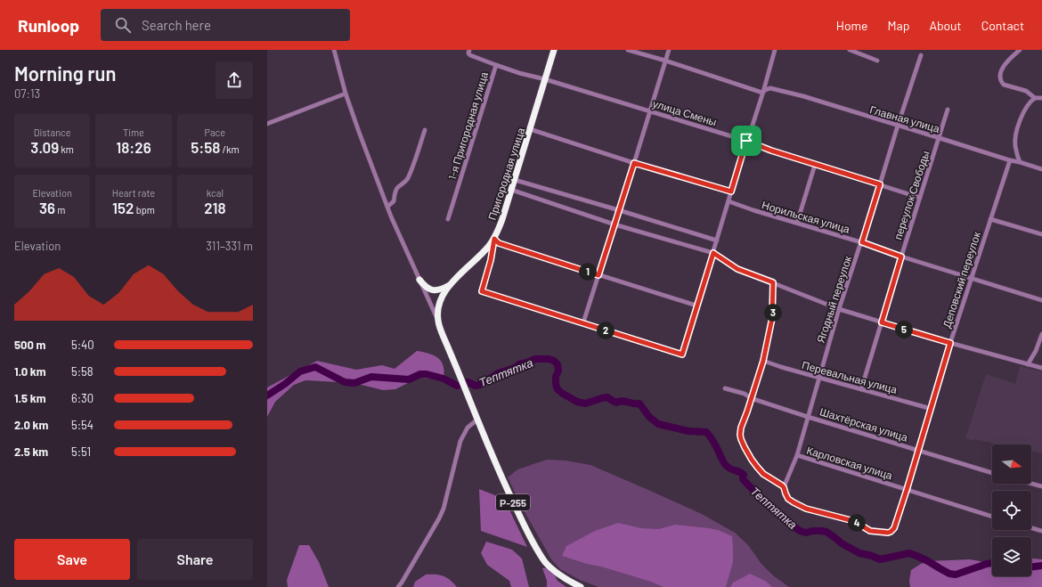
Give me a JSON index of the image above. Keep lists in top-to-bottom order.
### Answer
{
  "streets": {
    "highway": ["Пригородная улица", "Р-255"],
    "street": [
      "улица Смены",
      "Главная улица",
      "1-я Пригородная улица",
      "переулок Свободы",
      "Норильская улица",
      "Деповский переулок",
      "Ягодный переулок",
      "Перевальная улица",
      "Шахтёрская улица",
      "Карловская улица"
    ]
  },
  "crossings": [
    ["улица Смены", "1-я Пригородная улица"],
    ["улица Смены", "Пригородная улица"],
    ["улица Смены", "переулок Свободы"],
    ["улица Смены", "Ягодный переулок"],
    ["Главная улица", "переулок Свободы"],
    ["Главная улица", "Деповский переулок"],
    ["Главная улица", "Ягодный переулок"],
    ["1-я Пригородная улица", "Пригородная улица"],
    ["Пригородная улица", "Р-255"],
    ["переулок Свободы", "Норильская улица"],
    ["переулок Свободы", "Перевальная улица"],
    ["Норильская улица", "Деповский переулок"],
    ["Норильская улица", "Ягодный переулок"],
    ["Деповский переулок", "Ягодный переулок"],
    ["Деповский переулок", "Перевальная улица"],
    ["Деповский переулок", "Шахтёрская улица"],
    ["Деповский переулок", "Карловская улица"],
    ["Ягодный переулок", "Перевальная улица"],
    ["Ягодный переулок", "Шахтёрская улица"],
    ["Ягодный переулок", "Карловская улица"]
  ],
  "water": ["Тептятка"],
  "north": "right",
  "page": {
    "header": "Runloop",
    "search": "Search here",
    "nav": [
      "Home",
      "Map",
      "About",
      "Contact"
    ],
    "heading": ["Morning run", "07:13"],
    "stats": [
      ["Distance", "3.09 km"],
      ["Time", "18:26"],
      ["Pace", "5:58 /km"],
      ["Elevation", "36 m"],
      ["Heart rate", "152 bpm"],
      ["kcal", "218"]
    ],
    "chart": ["Elevation", "311–331 m"],
    "pins": [
      "1",
      "3",
      "5",
      "2",
      "4"
    ],
    "list": [
      {
        "name": "500 m",
        "note": "5:40"
      },
      {
        "name": "1.0 km",
        "note": "5:58"
      },
      {
        "name": "1.5 km",
        "note": "6:30"
      },
      {
        "name": "2.0 km",
        "note": "5:54"
      },
      {
        "name": "2.5 km",
        "note": "5:51"
      }
    ],
    "buttons": ["Save", "Share"]
  }
}
